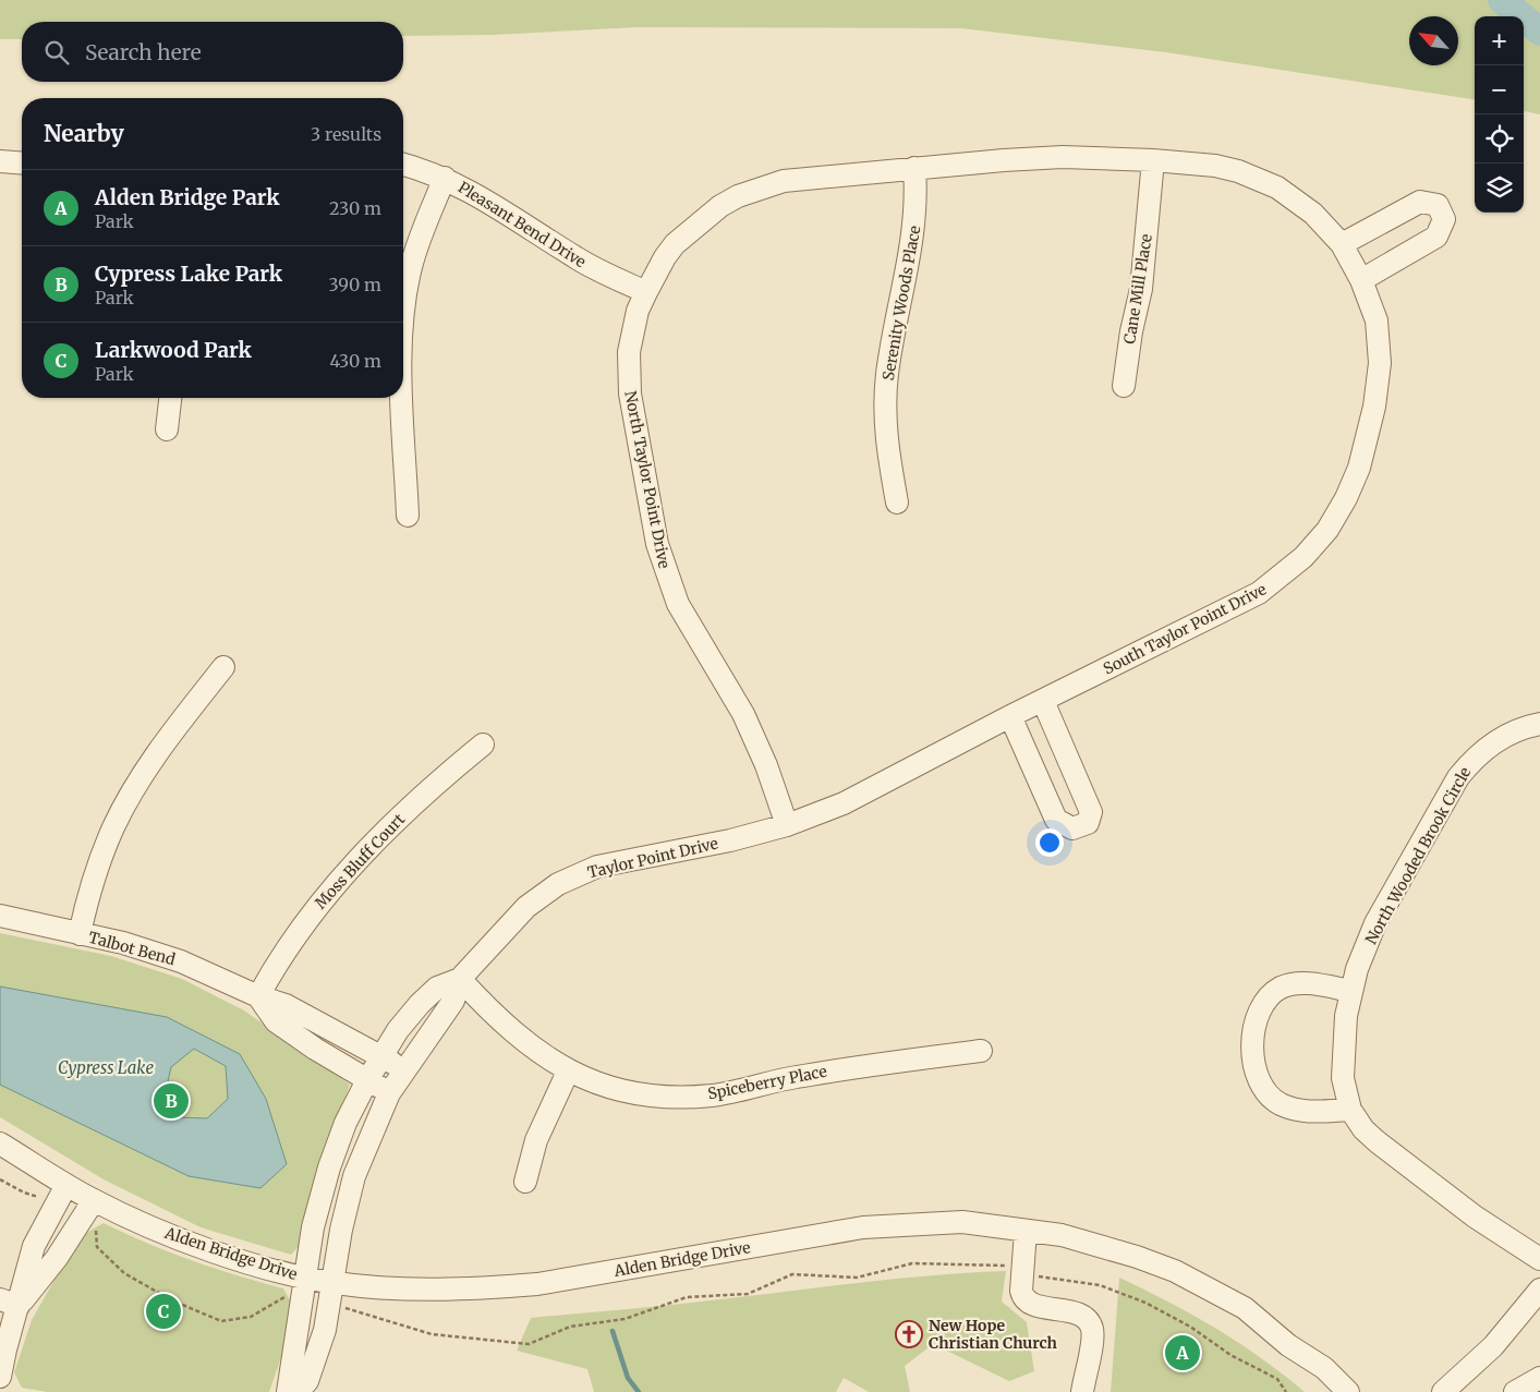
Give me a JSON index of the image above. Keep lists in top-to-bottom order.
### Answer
{
  "streets": {
    "street": [
      "Pleasant Bend Drive",
      "Cane Mill Place",
      "Serenity Woods Place",
      "North Taylor Point Drive",
      "South Taylor Point Drive",
      "North Wooded Brook Circle",
      "Taylor Point Drive",
      "Moss Bluff Court",
      "Talbot Bend",
      "Spiceberry Place",
      "Alden Bridge Drive"
    ]
  },
  "crossings": [
    ["Pleasant Bend Drive", "North Taylor Point Drive"],
    ["Cane Mill Place", "South Taylor Point Drive"],
    ["Serenity Woods Place", "North Taylor Point Drive"],
    ["Serenity Woods Place", "South Taylor Point Drive"],
    ["North Taylor Point Drive", "South Taylor Point Drive"],
    ["North Taylor Point Drive", "Taylor Point Drive"],
    ["South Taylor Point Drive", "Taylor Point Drive"],
    ["Taylor Point Drive", "Talbot Bend"],
    ["Taylor Point Drive", "Spiceberry Place"],
    ["Taylor Point Drive", "Alden Bridge Drive"],
    ["Moss Bluff Court", "Talbot Bend"]
  ],
  "water": ["Cypress Lake"],
  "places": {
    "church": ["New Hope Christian Church"]
  },
  "north": "top left",
  "page": {
    "map_buttons": ["+", "−"],
    "search": "Search here",
    "heading": ["Nearby", "3 results"],
    "list": [
      {
        "mark": "A",
        "name": "Alden Bridge Park",
        "note": "Park",
        "value": "230 m"
      },
      {
        "mark": "B",
        "name": "Cypress Lake Park",
        "note": "Park",
        "value": "390 m"
      },
      {
        "mark": "C",
        "name": "Larkwood Park",
        "note": "Park",
        "value": "430 m"
      }
    ],
    "pins": ["B", "C", "A"]
  }
}
